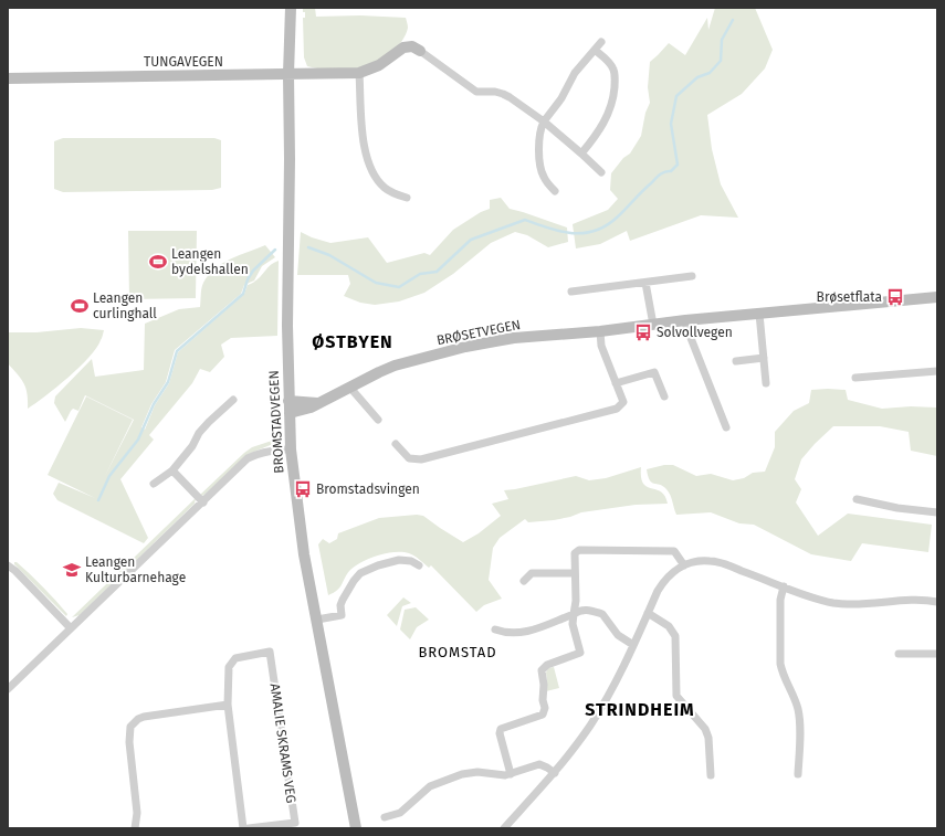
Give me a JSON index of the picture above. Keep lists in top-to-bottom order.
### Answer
{
  "streets": {
    "street": [
      "TUNGAVEGEN",
      "BRØSETVEGEN",
      "BROMSTADVEGEN",
      "AMALIE SKRAMS VEG"
    ]
  },
  "crossings": [
    ["TUNGAVEGEN", "BROMSTADVEGEN"],
    ["BRØSETVEGEN", "BROMSTADVEGEN"]
  ],
  "districts": ["ØSTBYEN", "BROMSTAD", "STRINDHEIM"],
  "places": {
    "sports": ["Leangen bydelshallen", "Leangen curlinghall"],
    "bus stop": ["Brøsetflata", "Solvollvegen", "Bromstadsvingen"],
    "school or university": ["Leangen Kulturbarnehage"]
  }
}
